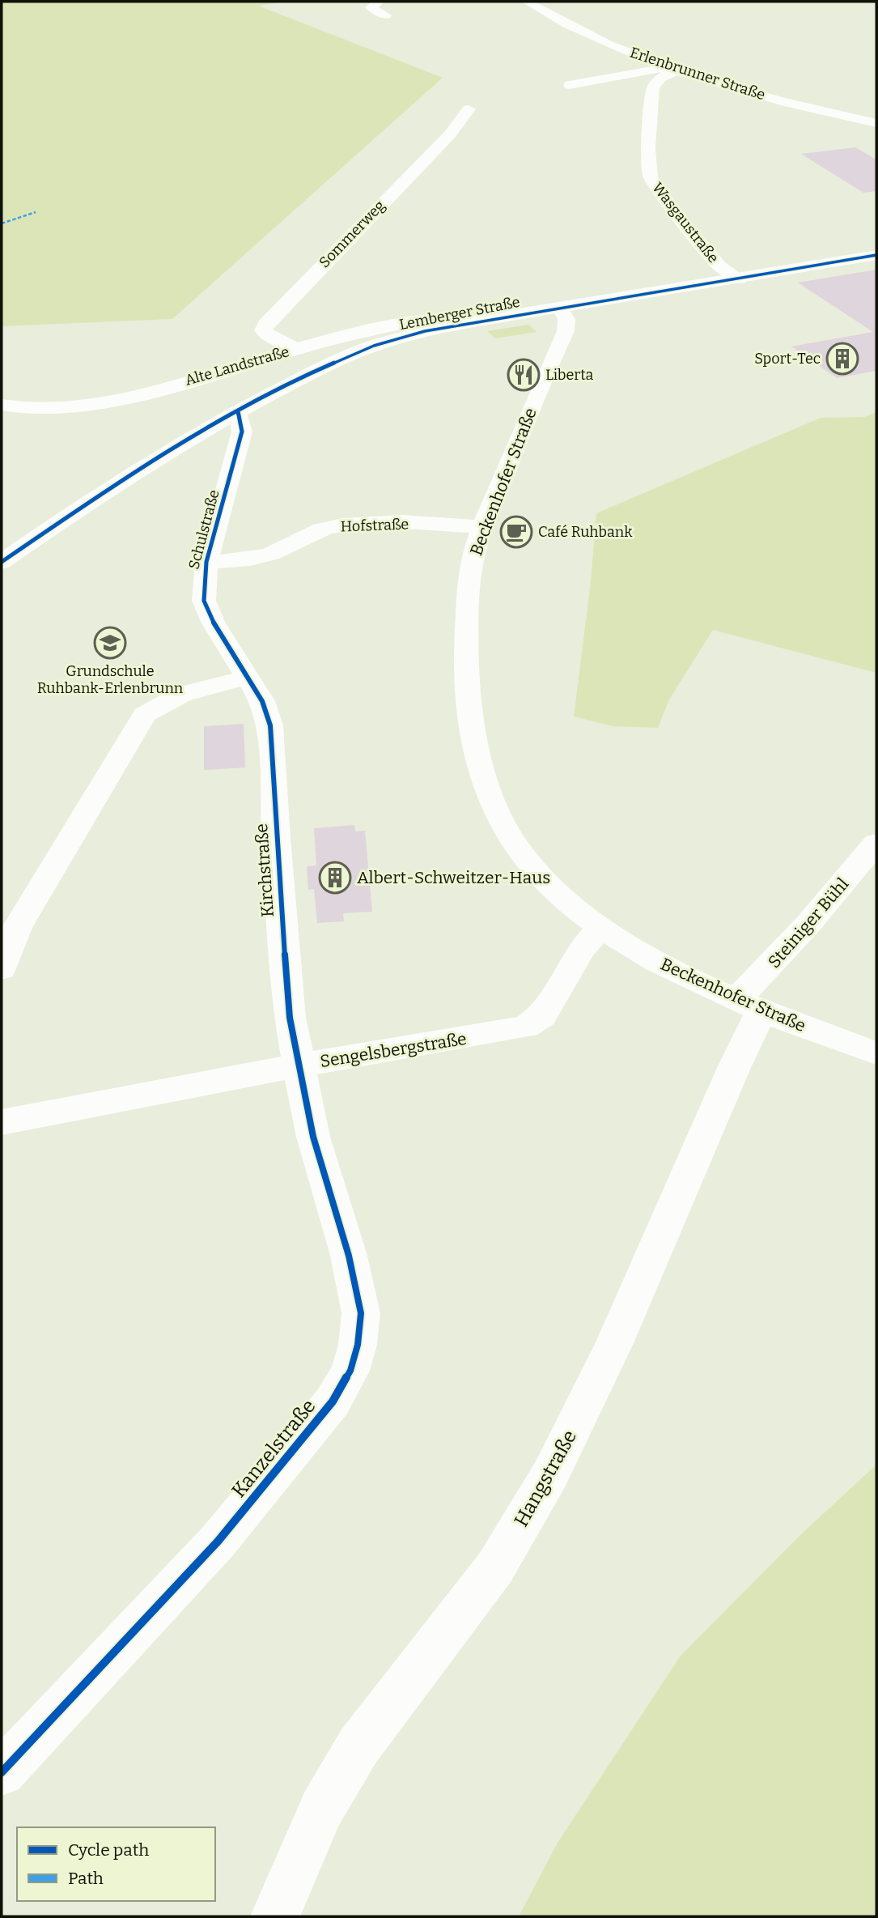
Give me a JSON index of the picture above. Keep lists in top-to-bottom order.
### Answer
{
  "streets": {
    "street": [
      "Erlenbrunner Straße",
      "Wasgaustraße",
      "Sommerweg",
      "Lemberger Straße",
      "Alte Landstraße",
      "Beckenhofer Straße",
      "Hofstraße",
      "Schulstraße",
      "Kirchstraße",
      "Steiniger Bühl",
      "Sengelsbergstraße",
      "Kanzelstraße",
      "Hangstraße"
    ]
  },
  "crossings": [
    ["Erlenbrunner Straße", "Wasgaustraße"],
    ["Wasgaustraße", "Lemberger Straße"],
    ["Sommerweg", "Alte Landstraße"],
    ["Lemberger Straße", "Alte Landstraße"],
    ["Lemberger Straße", "Beckenhofer Straße"],
    ["Lemberger Straße", "Schulstraße"],
    ["Beckenhofer Straße", "Hofstraße"],
    ["Beckenhofer Straße", "Steiniger Bühl"],
    ["Beckenhofer Straße", "Sengelsbergstraße"],
    ["Beckenhofer Straße", "Hangstraße"],
    ["Hofstraße", "Schulstraße"],
    ["Schulstraße", "Kirchstraße"],
    ["Kirchstraße", "Sengelsbergstraße"],
    ["Kirchstraße", "Kanzelstraße"],
    ["Steiniger Bühl", "Hangstraße"],
    ["Sengelsbergstraße", "Kanzelstraße"]
  ],
  "places": {
    "building": ["Sport-Tec", "Albert-Schweitzer-Haus"],
    "restaurant": ["Liberta"],
    "cafe": ["Café Ruhbank"],
    "school or university": ["Grundschule Ruhbank-Erlenbrunn"]
  },
  "legend": ["Cycle path", "Path"]
}
